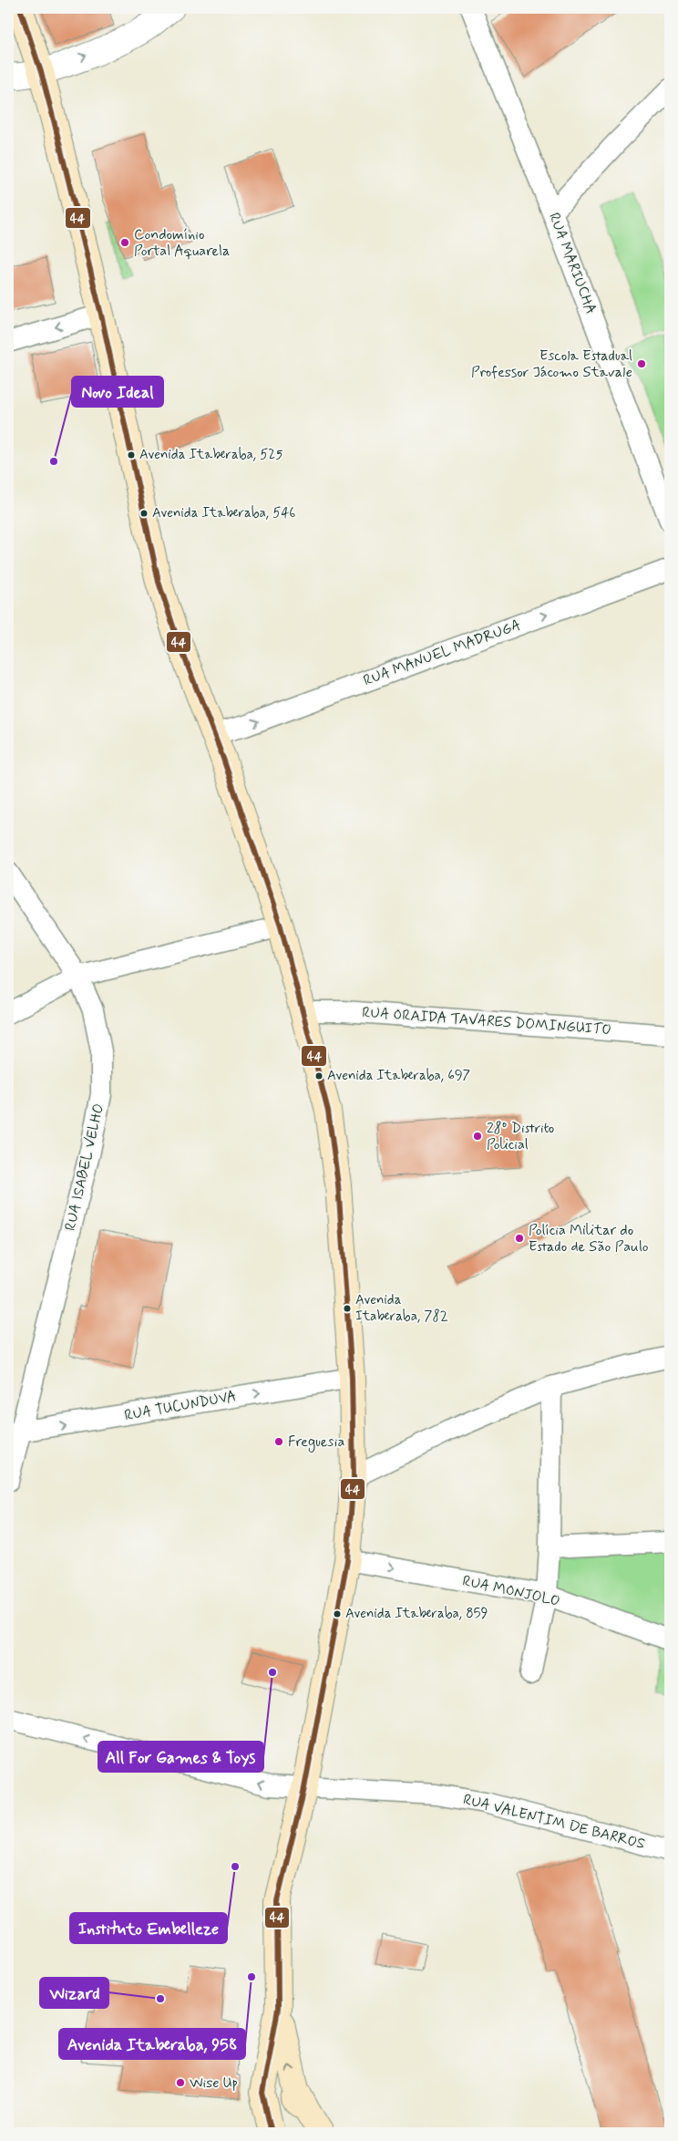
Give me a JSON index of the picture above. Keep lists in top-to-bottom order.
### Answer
{
  "streets": {
    "street": [
      "RUA MARIUCHA",
      "RUA MANUEL MADRUGA",
      "RUA ORAIDA TAVARES DOMINGUITO",
      "RUA ISABEL VELHO",
      "RUA TUCUNDUVA",
      "RUA MONJOLO",
      "RUA VALENTIM DE BARROS"
    ]
  },
  "crossings": [
    ["RUA ISABEL VELHO", "RUA TUCUNDUVA"]
  ],
  "one_way": [
    "RUA MANUEL MADRUGA",
    "RUA TUCUNDUVA",
    "RUA MONJOLO",
    "RUA VALENTIM DE BARROS"
  ],
  "places": [
    "Condomínio Portal Aquarela",
    "Escola Estadual Professor Jácomo Stavale",
    "Avenida Itaberaba, 525",
    "Novo Ideal",
    "Avenida Itaberaba, 546",
    "Avenida Itaberaba, 697",
    "28º Distrito Policial",
    "Polícia Militar do Estado de São Paulo",
    "Avenida Itaberaba, 782",
    "Freguesia",
    "Avenida Itaberaba, 859",
    "All For Games & Toys",
    "Instituto Embelleze",
    "Avenida Itaberaba, 958",
    "Wizard",
    "Wise Up"
  ],
  "lines": ["transit line 44"]
}
